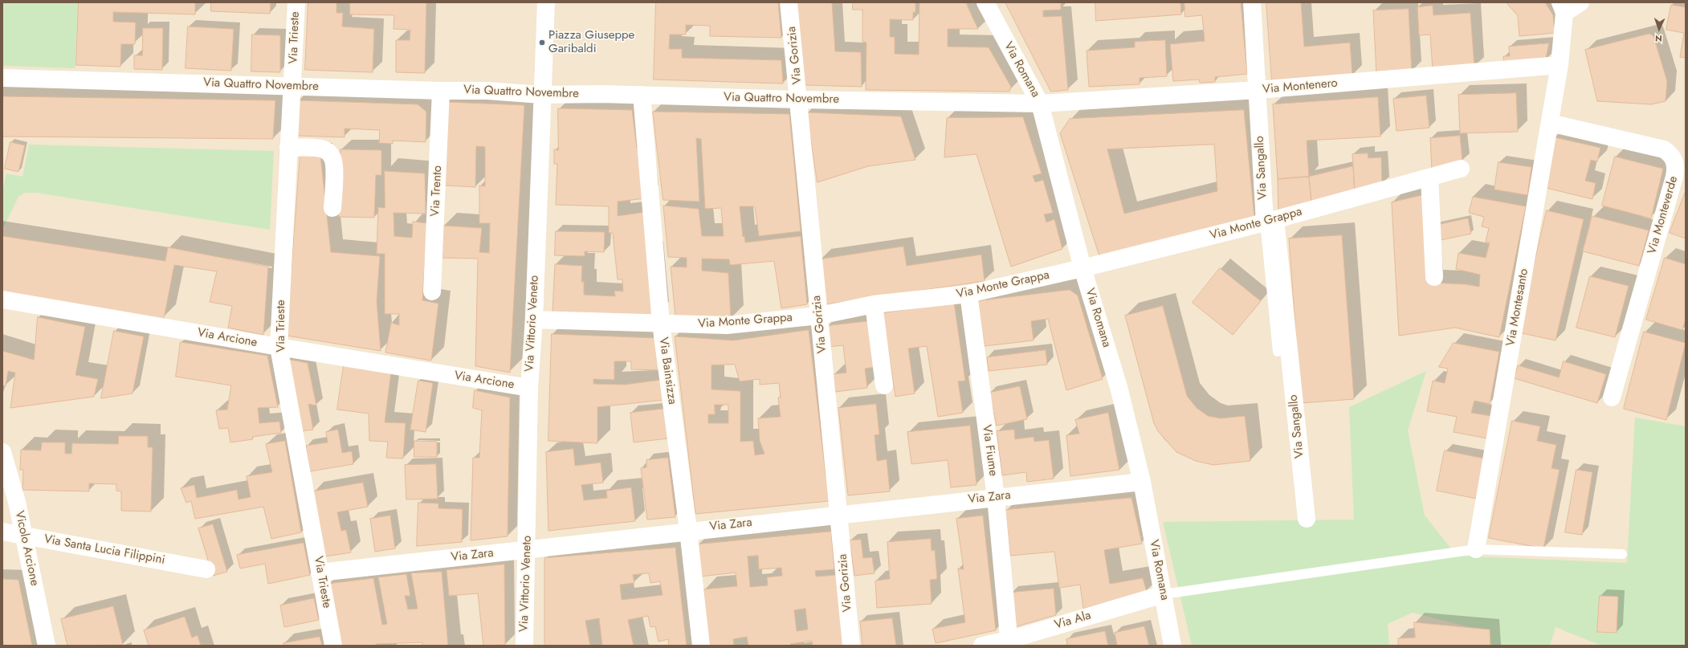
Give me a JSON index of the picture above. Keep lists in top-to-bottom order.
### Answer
{
  "streets": {
    "street": [
      "Via Trieste",
      "Via Gorizia",
      "Via Romana",
      "Via Quattro Novembre",
      "Via Montenero",
      "Via Sangallo",
      "Via Trento",
      "Via Monteverde",
      "Via Monte Grappa",
      "Via Montesanto",
      "Via Vittorio Veneto",
      "Via Arcione",
      "Via Bainsizza",
      "Via Fiume",
      "Via Zara",
      "Vicolo Arcione",
      "Via Santa Lucia Filippini",
      "Via Ala"
    ]
  },
  "crossings": [
    ["Via Trieste", "Via Quattro Novembre"],
    ["Via Trieste", "Via Arcione"],
    ["Via Trieste", "Via Zara"],
    ["Via Gorizia", "Via Quattro Novembre"],
    ["Via Gorizia", "Via Monte Grappa"],
    ["Via Gorizia", "Via Zara"],
    ["Via Romana", "Via Quattro Novembre"],
    ["Via Romana", "Via Montenero"],
    ["Via Romana", "Via Monte Grappa"],
    ["Via Romana", "Via Zara"],
    ["Via Romana", "Via Ala"],
    ["Via Quattro Novembre", "Via Montenero"],
    ["Via Quattro Novembre", "Via Trento"],
    ["Via Quattro Novembre", "Via Vittorio Veneto"],
    ["Via Quattro Novembre", "Via Bainsizza"],
    ["Via Montenero", "Via Sangallo"],
    ["Via Montenero", "Via Montesanto"],
    ["Via Sangallo", "Via Monte Grappa"],
    ["Via Monteverde", "Via Montesanto"],
    ["Via Monte Grappa", "Via Vittorio Veneto"],
    ["Via Monte Grappa", "Via Bainsizza"],
    ["Via Monte Grappa", "Via Fiume"],
    ["Via Vittorio Veneto", "Via Arcione"],
    ["Via Vittorio Veneto", "Via Zara"],
    ["Via Bainsizza", "Via Zara"],
    ["Via Fiume", "Via Zara"],
    ["Via Fiume", "Via Ala"],
    ["Vicolo Arcione", "Via Santa Lucia Filippini"]
  ],
  "places": ["Piazza Giuseppe Garibaldi"],
  "north": "bottom"
}
